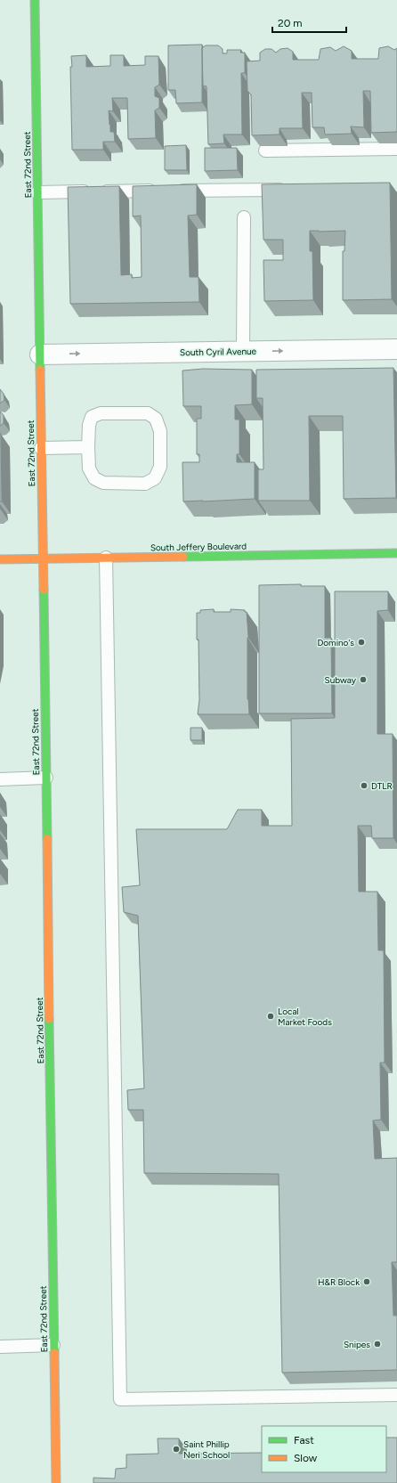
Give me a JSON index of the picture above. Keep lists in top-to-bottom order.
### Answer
{
  "streets": {
    "street": ["East 72nd Street", "South Cyril Avenue", "South Jeffery Boulevard"]
  },
  "crossings": [
    ["East 72nd Street", "South Cyril Avenue"],
    ["East 72nd Street", "South Jeffery Boulevard"]
  ],
  "one_way": ["South Cyril Avenue"],
  "places": [
    "Domino's",
    "Subway",
    "DTLR",
    "Local Market Foods",
    "H&R Block",
    "Snipes",
    "Saint Phillip Neri School"
  ],
  "legend": ["Fast", "Slow"],
  "scale_bar": "20 m"
}
